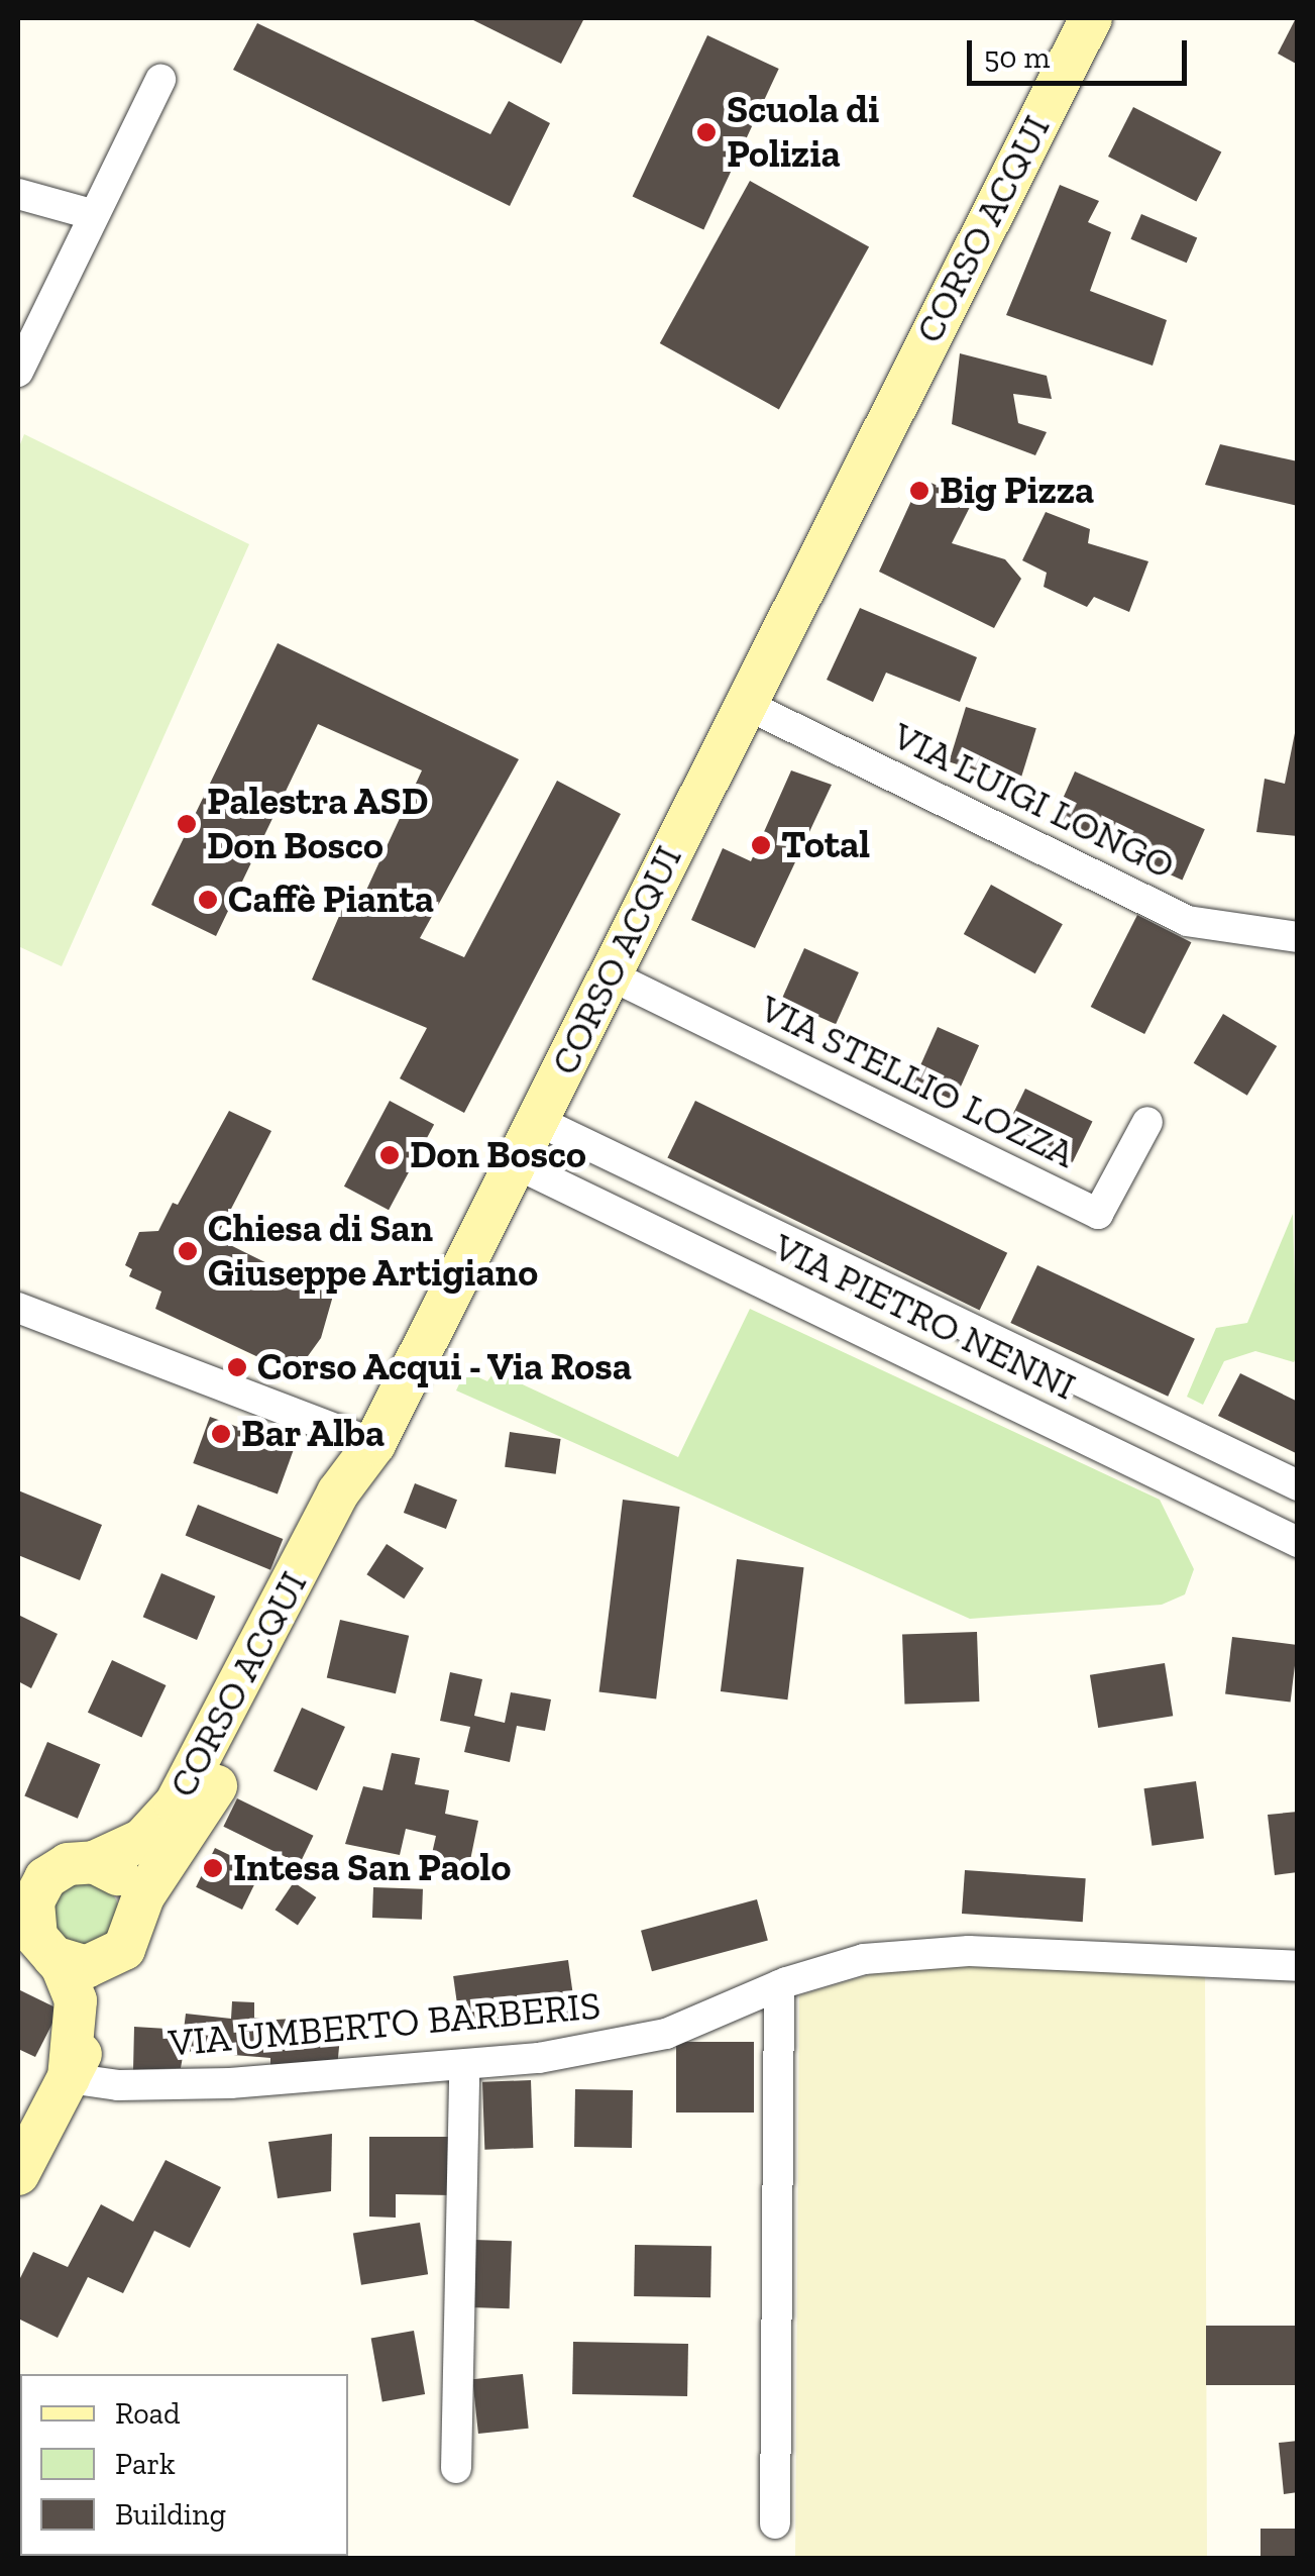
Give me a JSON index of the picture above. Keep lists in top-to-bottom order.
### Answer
{
  "streets": {
    "street": [
      "CORSO ACQUI",
      "VIA LUIGI LONGO",
      "VIA STELLIO LOZZA",
      "VIA PIETRO NENNI",
      "VIA UMBERTO BARBERIS"
    ]
  },
  "crossings": [
    ["CORSO ACQUI", "VIA LUIGI LONGO"],
    ["CORSO ACQUI", "VIA STELLIO LOZZA"],
    ["CORSO ACQUI", "VIA PIETRO NENNI"]
  ],
  "places": [
    "Scuola di Polizia",
    "Big Pizza",
    "Palestra ASD Don Bosco",
    "Total",
    "Caffè Pianta",
    "Don Bosco",
    "Chiesa di San Giuseppe Artigiano",
    "Corso Acqui - Via Rosa",
    "Bar Alba",
    "Intesa San Paolo"
  ],
  "legend": ["Road", "Park", "Building"],
  "scale_bar": "50 m"
}
